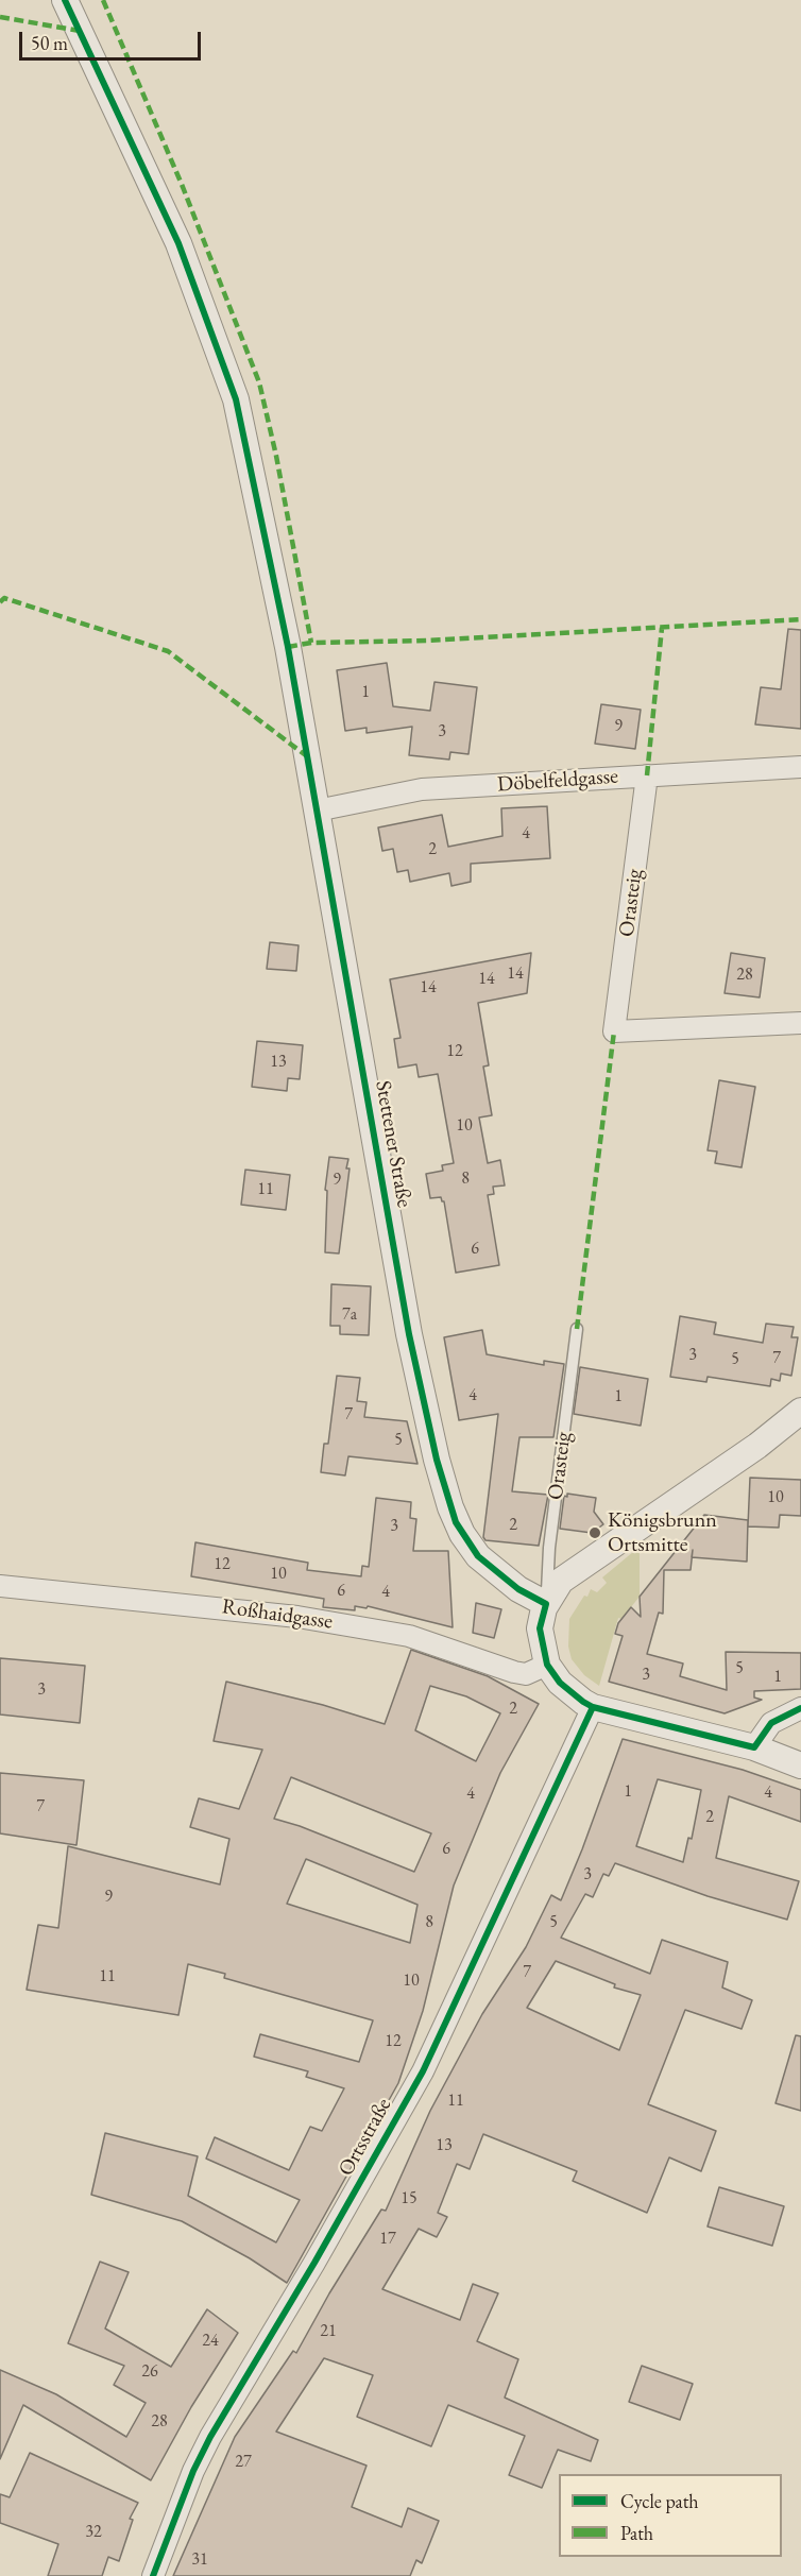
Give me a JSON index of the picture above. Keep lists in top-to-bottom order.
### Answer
{
  "streets": {
    "street": [
      "Döbelfeldgasse",
      "Orasteig",
      "Stettener Straße",
      "Roßhaidgasse",
      "Ortsstraße"
    ]
  },
  "crossings": [
    ["Döbelfeldgasse", "Orasteig"],
    ["Döbelfeldgasse", "Stettener Straße"],
    ["Orasteig", "Stettener Straße"]
  ],
  "places": ["Königsbrunn Ortsmitte"],
  "house_numbers": [
    "1",
    "9",
    "3",
    "4",
    "2",
    "14",
    "28",
    "14",
    "14",
    "12",
    "13",
    "10",
    "8",
    "9",
    "11",
    "6",
    "7a",
    "3",
    "7",
    "5",
    "4",
    "1",
    "7",
    "5",
    "10",
    "2",
    "3",
    "12",
    "10",
    "6",
    "4",
    "5",
    "3",
    "1",
    "3",
    "2",
    "1",
    "4",
    "4",
    "7",
    "2",
    "6",
    "3",
    "9",
    "8",
    "5",
    "7",
    "11",
    "10",
    "12",
    "11",
    "13",
    "15",
    "17",
    "21",
    "24",
    "26",
    "28",
    "27",
    "32",
    "31"
  ],
  "legend": ["Cycle path", "Path"],
  "scale_bar": "50 m"
}
